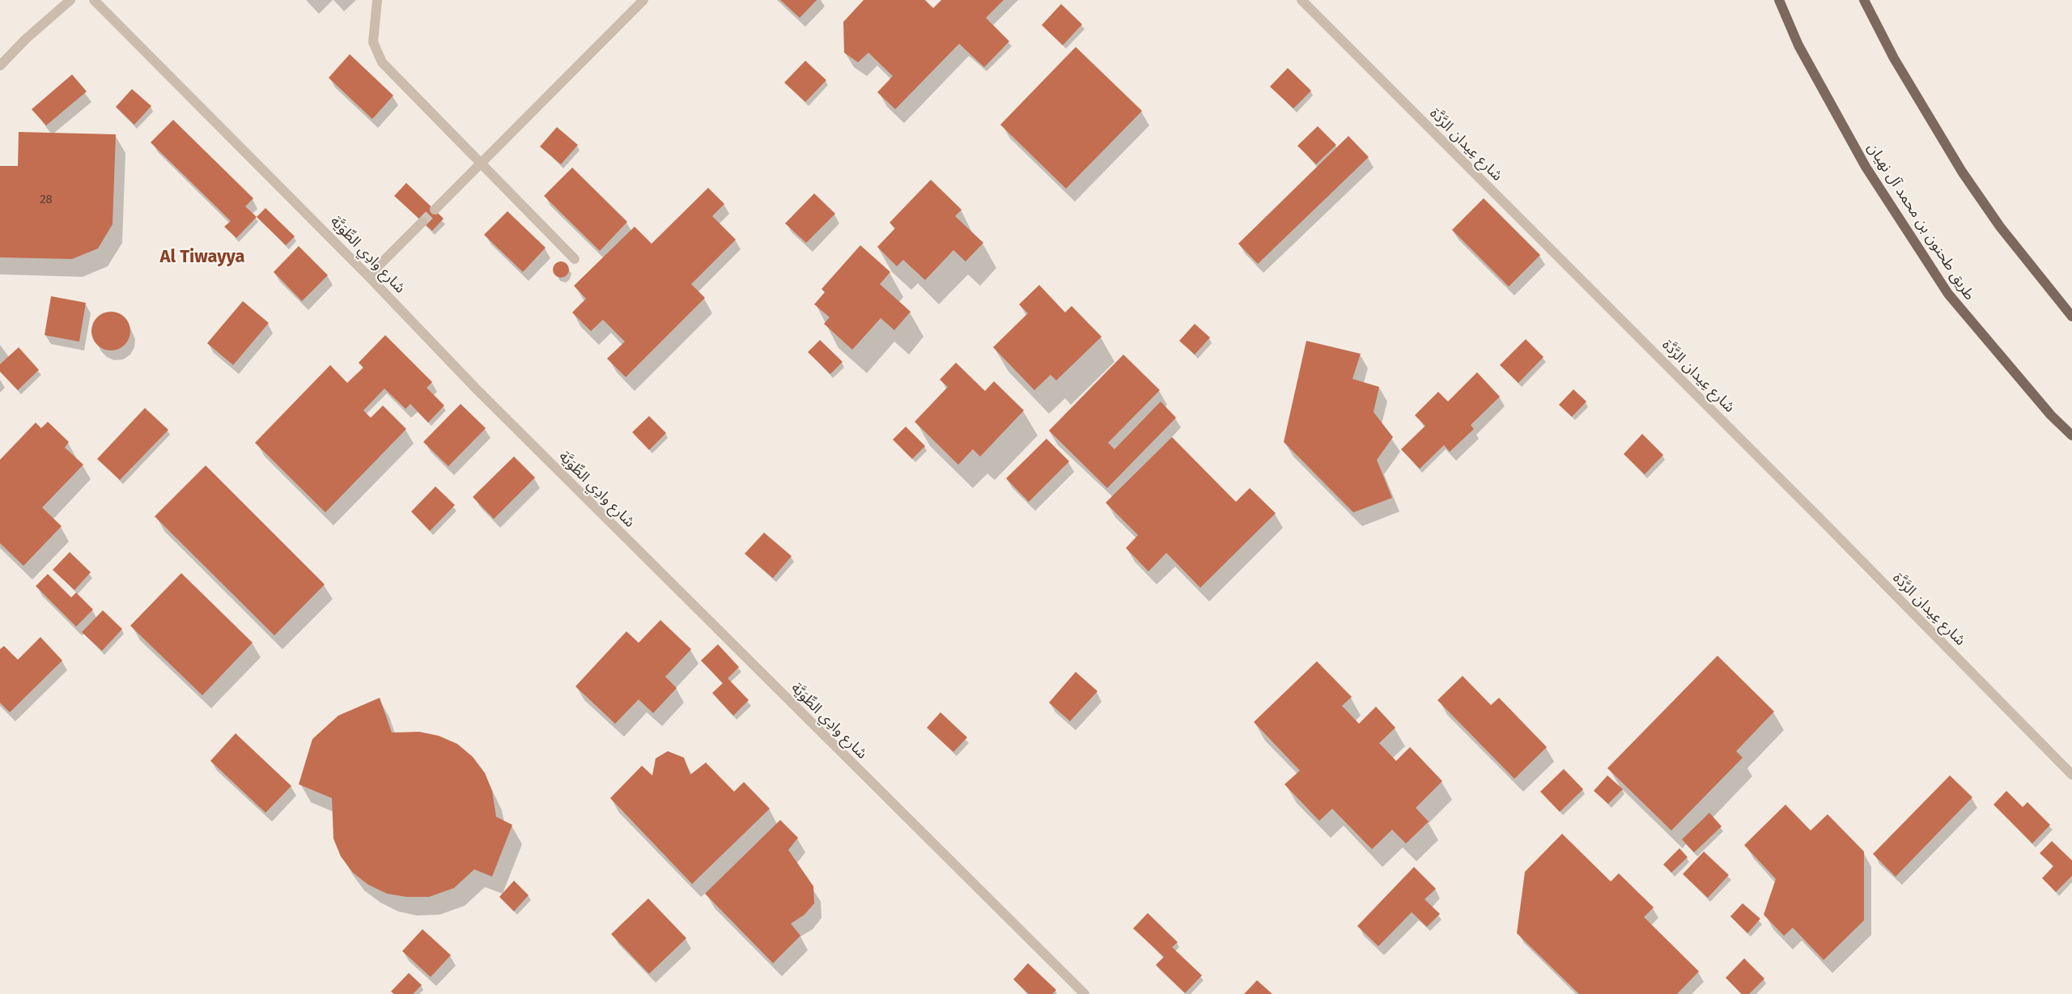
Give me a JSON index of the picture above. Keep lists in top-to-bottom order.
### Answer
{
  "streets": {
    "main road": ["طريق طحنون بن محمد آل نهيان"],
    "street": ["شارع عِيدان الرَّدَّة", "شارع وادِي الطِّوَيَّة"]
  },
  "districts": ["Al Tiwayya"],
  "house_numbers": ["28"]
}
